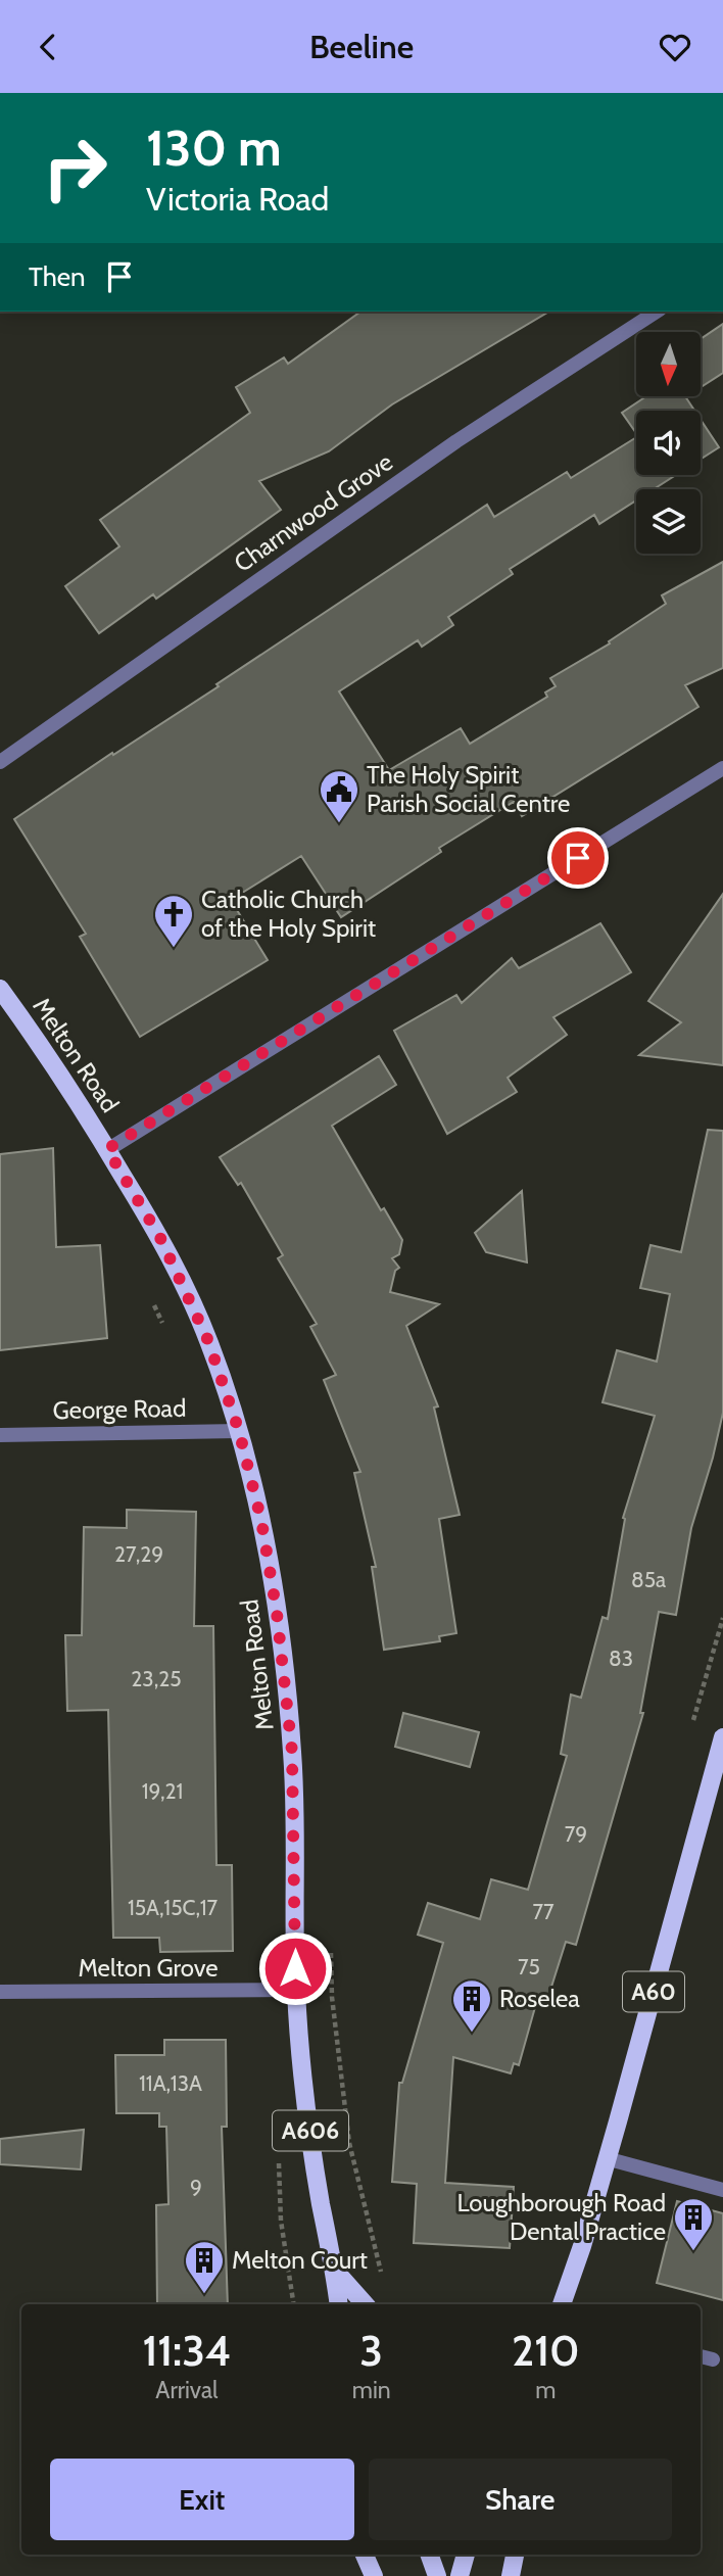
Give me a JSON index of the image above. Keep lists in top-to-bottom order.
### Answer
{
  "streets": {
    "main road": ["Melton Road", "A60", "A606"],
    "street": ["Charnwood Grove", "George Road", "Melton Grove"]
  },
  "crossings": [
    ["Melton Road", "George Road"],
    ["Melton Road", "Melton Grove"]
  ],
  "places": {
    "public building": ["The Holy Spirit Parish Social Centre"],
    "church": ["Catholic Church of the Holy Spirit"],
    "building": ["Roselea", "Loughborough Road Dental Practice", "Melton Court"]
  },
  "house_numbers": [
    "27,29",
    "85a",
    "83",
    "23,25",
    "19,21",
    "79",
    "15A,15C,17",
    "77",
    "75",
    "11A,13A",
    "9"
  ],
  "north": "bottom",
  "page": {
    "header": "Beeline",
    "turn": ["130 m", "Victoria Road"],
    "then": "Then",
    "eta": [
      "11:34",
      "Arrival",
      "3",
      "min",
      "210",
      "m"
    ],
    "buttons": ["Exit", "Share"]
  }
}
